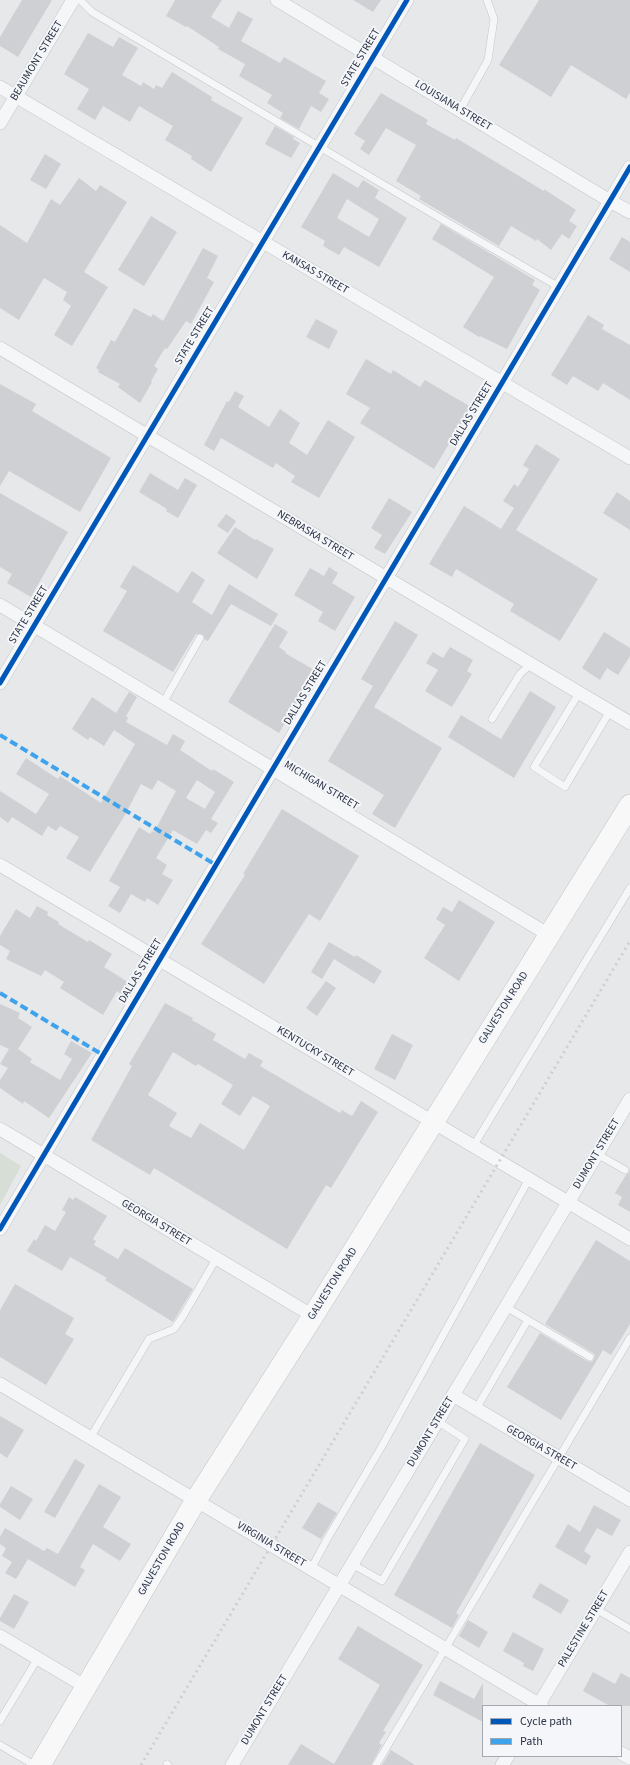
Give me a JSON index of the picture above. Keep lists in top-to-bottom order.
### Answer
{
  "streets": {
    "main road": ["GALVESTON ROAD"],
    "street": [
      "STATE STREET",
      "BEAUMONT STREET",
      "LOUISIANA STREET",
      "KANSAS STREET",
      "DALLAS STREET",
      "NEBRASKA STREET",
      "MICHIGAN STREET",
      "KENTUCKY STREET",
      "DUMONT STREET",
      "GEORGIA STREET",
      "VIRGINIA STREET",
      "PALESTINE STREET"
    ]
  },
  "crossings": [
    ["STATE STREET", "LOUISIANA STREET"],
    ["STATE STREET", "KANSAS STREET"],
    ["STATE STREET", "NEBRASKA STREET"],
    ["STATE STREET", "MICHIGAN STREET"],
    ["BEAUMONT STREET", "KANSAS STREET"],
    ["LOUISIANA STREET", "DALLAS STREET"],
    ["KANSAS STREET", "DALLAS STREET"],
    ["DALLAS STREET", "NEBRASKA STREET"],
    ["DALLAS STREET", "MICHIGAN STREET"],
    ["DALLAS STREET", "KENTUCKY STREET"],
    ["DALLAS STREET", "GEORGIA STREET"],
    ["MICHIGAN STREET", "GALVESTON ROAD"],
    ["GALVESTON ROAD", "KENTUCKY STREET"],
    ["GALVESTON ROAD", "GEORGIA STREET"],
    ["GALVESTON ROAD", "VIRGINIA STREET"],
    ["KENTUCKY STREET", "DUMONT STREET"],
    ["DUMONT STREET", "GEORGIA STREET"],
    ["DUMONT STREET", "VIRGINIA STREET"],
    ["VIRGINIA STREET", "PALESTINE STREET"]
  ],
  "legend": ["Cycle path", "Path"]
}
